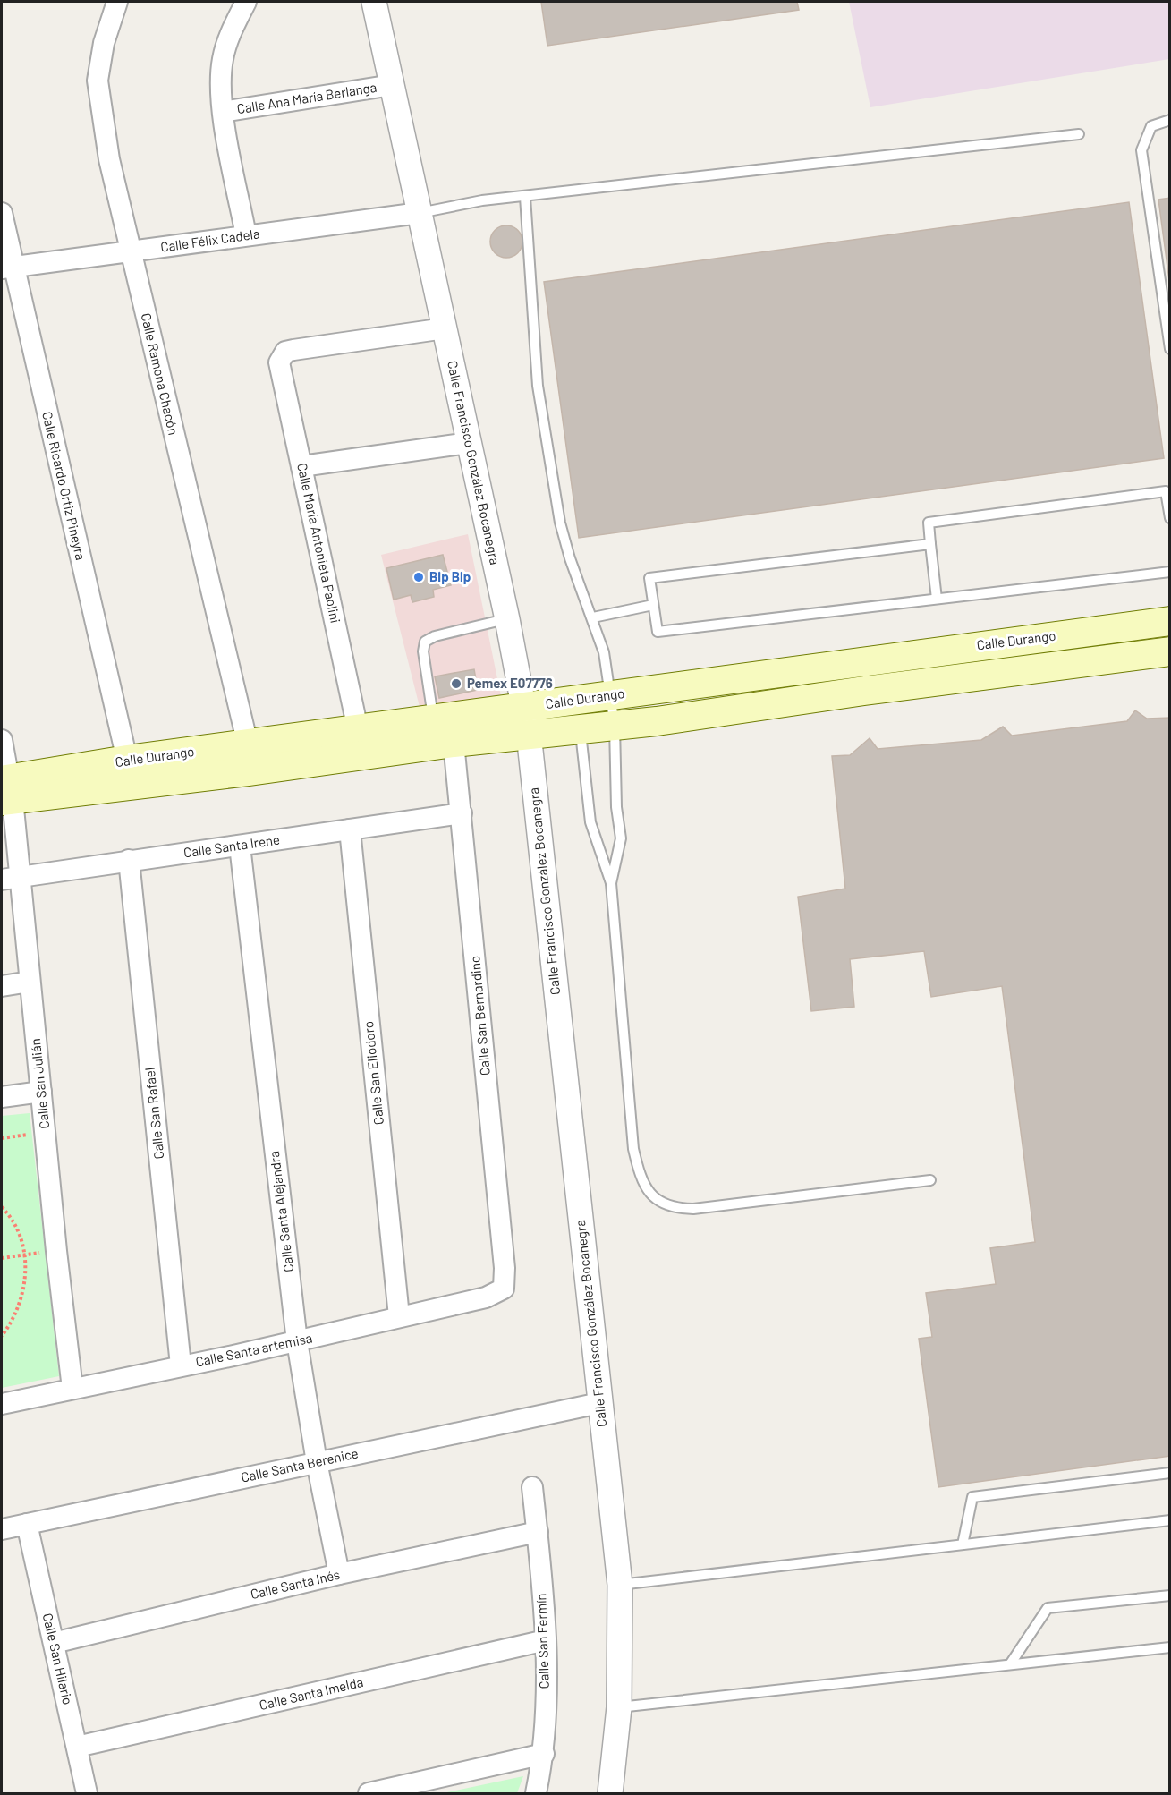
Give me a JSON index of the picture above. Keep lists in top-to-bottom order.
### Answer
{
  "streets": {
    "main road": ["Calle Durango"],
    "street": [
      "Calle Ana María Berlanga",
      "Calle Félix Cadela",
      "Calle Ramona Chacón",
      "Calle Francisco González Bocanegra",
      "Calle Ricardo Ortiz Pineyra",
      "Calle María Antonieta Paolini",
      "Calle Santa Irene",
      "Calle San Bernardino",
      "Calle San Eliodoro",
      "Calle San Julián",
      "Calle San Rafael",
      "Calle Santa Alejandra",
      "Calle Santa artemisa",
      "Calle Santa Berenice",
      "Calle Santa Inés",
      "Calle San Fermín",
      "Calle San Hilario",
      "Calle Santa Imelda"
    ]
  },
  "crossings": [
    ["Calle Ana María Berlanga", "Calle Francisco González Bocanegra"],
    ["Calle Félix Cadela", "Calle Ramona Chacón"],
    ["Calle Félix Cadela", "Calle Francisco González Bocanegra"],
    ["Calle Félix Cadela", "Calle Ricardo Ortiz Pineyra"],
    ["Calle Ramona Chacón", "Calle Durango"],
    ["Calle Francisco González Bocanegra", "Calle María Antonieta Paolini"],
    ["Calle Francisco González Bocanegra", "Calle Durango"],
    ["Calle Francisco González Bocanegra", "Calle Santa Berenice"],
    ["Calle Ricardo Ortiz Pineyra", "Calle Durango"],
    ["Calle María Antonieta Paolini", "Calle Durango"],
    ["Calle Durango", "Calle San Bernardino"],
    ["Calle Durango", "Calle San Julián"],
    ["Calle Santa Irene", "Calle San Bernardino"],
    ["Calle Santa Irene", "Calle San Eliodoro"],
    ["Calle Santa Irene", "Calle San Julián"],
    ["Calle Santa Irene", "Calle San Rafael"],
    ["Calle Santa Irene", "Calle Santa Alejandra"],
    ["Calle San Bernardino", "Calle Santa artemisa"],
    ["Calle San Eliodoro", "Calle Santa artemisa"],
    ["Calle San Julián", "Calle Santa artemisa"],
    ["Calle San Rafael", "Calle Santa artemisa"],
    ["Calle Santa Alejandra", "Calle Santa artemisa"],
    ["Calle Santa Alejandra", "Calle Santa Berenice"],
    ["Calle Santa Alejandra", "Calle Santa Inés"],
    ["Calle Santa Berenice", "Calle San Hilario"],
    ["Calle Santa Inés", "Calle San Fermín"],
    ["Calle Santa Inés", "Calle San Hilario"],
    ["Calle San Fermín", "Calle Santa Imelda"],
    ["Calle San Hilario", "Calle Santa Imelda"]
  ],
  "places": ["Bip Bip", "Pemex E07776"]
}
